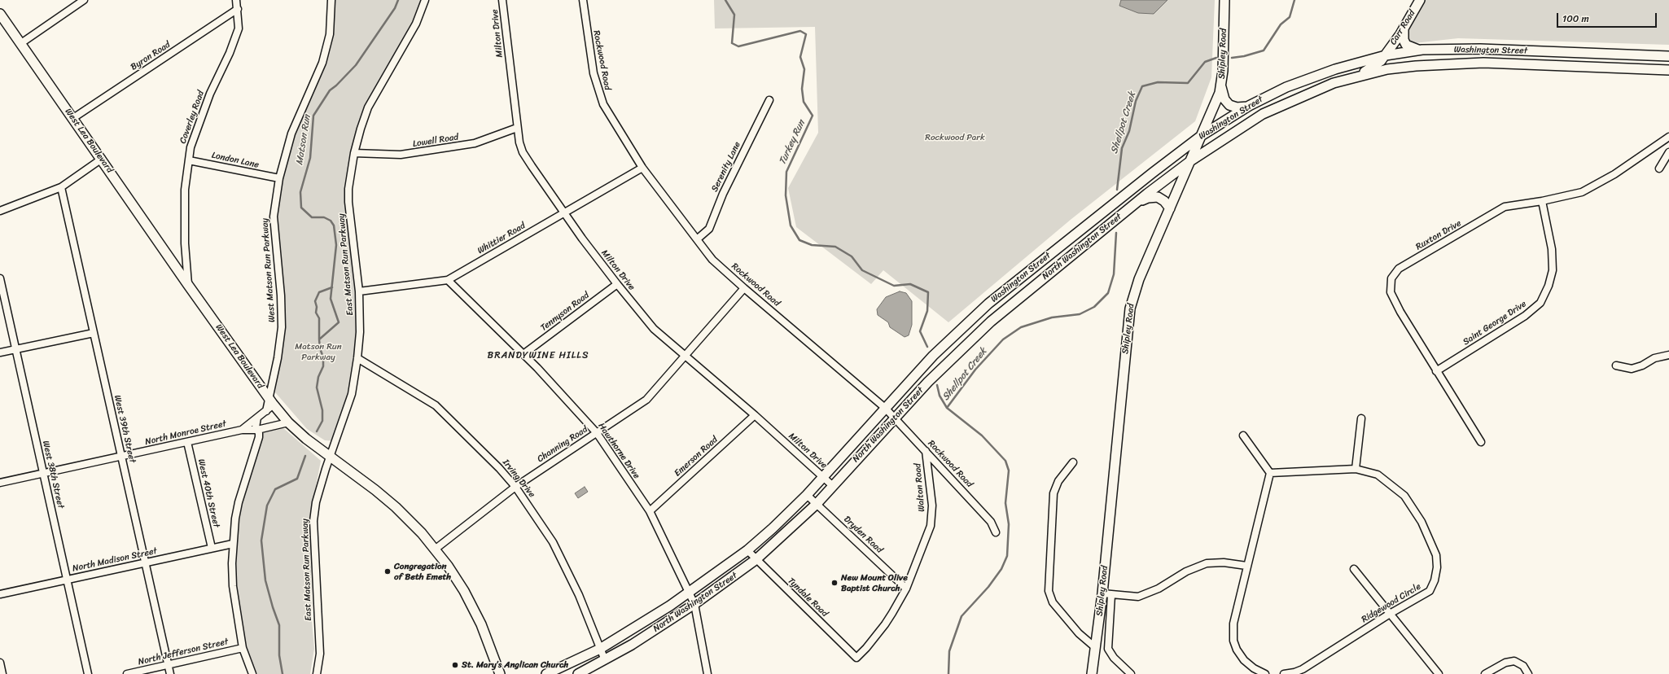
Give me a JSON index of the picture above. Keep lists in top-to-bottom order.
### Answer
{
  "streets": {
    "main road": [
      "Carr Road",
      "Washington Street",
      "Shipley Road",
      "West Lea Boulevard",
      "North Washington Street"
    ],
    "street": [
      "Milton Drive",
      "Byron Road",
      "Rockwood Road",
      "Coverley Road",
      "Lowell Road",
      "London Lane",
      "Serenity Lane",
      "Ruxton Drive",
      "Whittier Road",
      "East Matson Run Parkway",
      "West Matson Run Parkway",
      "Tennyson Road",
      "Saint George Drive",
      "West 39th Street",
      "North Monroe Street",
      "Channing Road",
      "Hawthorne Drive",
      "Emerson Road",
      "West 38th Street",
      "Irving Drive",
      "Walton Road",
      "West 40th Street",
      "Dryden Road",
      "North Madison Street",
      "Tyndale Road",
      "Ridgewood Circle",
      "North Jefferson Street"
    ]
  },
  "crossings": [
    ["Carr Road", "Washington Street"],
    ["Milton Drive", "Lowell Road"],
    ["Milton Drive", "Whittier Road"],
    ["Milton Drive", "North Washington Street"],
    ["Milton Drive", "Tennyson Road"],
    ["Milton Drive", "Channing Road"],
    ["Milton Drive", "Emerson Road"],
    ["Washington Street", "Shipley Road"],
    ["Washington Street", "Rockwood Road"],
    ["Washington Street", "North Washington Street"],
    ["Shipley Road", "North Washington Street"],
    ["Byron Road", "Coverley Road"],
    ["Byron Road", "West Lea Boulevard"],
    ["Rockwood Road", "Serenity Lane"],
    ["Rockwood Road", "Whittier Road"],
    ["Rockwood Road", "North Washington Street"],
    ["Rockwood Road", "Channing Road"],
    ["Rockwood Road", "Walton Road"],
    ["Coverley Road", "West Lea Boulevard"],
    ["Coverley Road", "London Lane"],
    ["West Lea Boulevard", "East Matson Run Parkway"],
    ["West Lea Boulevard", "West Matson Run Parkway"],
    ["West Lea Boulevard", "Channing Road"],
    ["Lowell Road", "East Matson Run Parkway"],
    ["London Lane", "West Matson Run Parkway"],
    ["Ruxton Drive", "Saint George Drive"],
    ["Whittier Road", "East Matson Run Parkway"],
    ["Whittier Road", "Hawthorne Drive"],
    ["North Washington Street", "Hawthorne Drive"],
    ["North Washington Street", "Irving Drive"],
    ["North Washington Street", "Dryden Road"],
    ["North Washington Street", "Tyndale Road"],
    ["East Matson Run Parkway", "Irving Drive"],
    ["Tennyson Road", "Hawthorne Drive"],
    ["West 39th Street", "North Monroe Street"],
    ["West 39th Street", "North Madison Street"],
    ["West 39th Street", "North Jefferson Street"],
    ["North Monroe Street", "West 38th Street"],
    ["North Monroe Street", "West 40th Street"],
    ["Channing Road", "Hawthorne Drive"],
    ["Channing Road", "Irving Drive"],
    ["Hawthorne Drive", "Emerson Road"],
    ["West 38th Street", "North Madison Street"],
    ["Walton Road", "Dryden Road"],
    ["Walton Road", "Tyndale Road"],
    ["West 40th Street", "North Madison Street"]
  ],
  "districts": ["BRANDYWINE HILLS"],
  "water": ["Shellpot Creek", "Matson Run", "Turkey Run"],
  "parks": ["Rockwood Park", "Matson Run Parkway"],
  "places": ["Congregation of Beth Emeth", "New Mount Olive Baptist Church", "St. Mary’s Anglican Church"],
  "scale_bar": "100 m"
}
